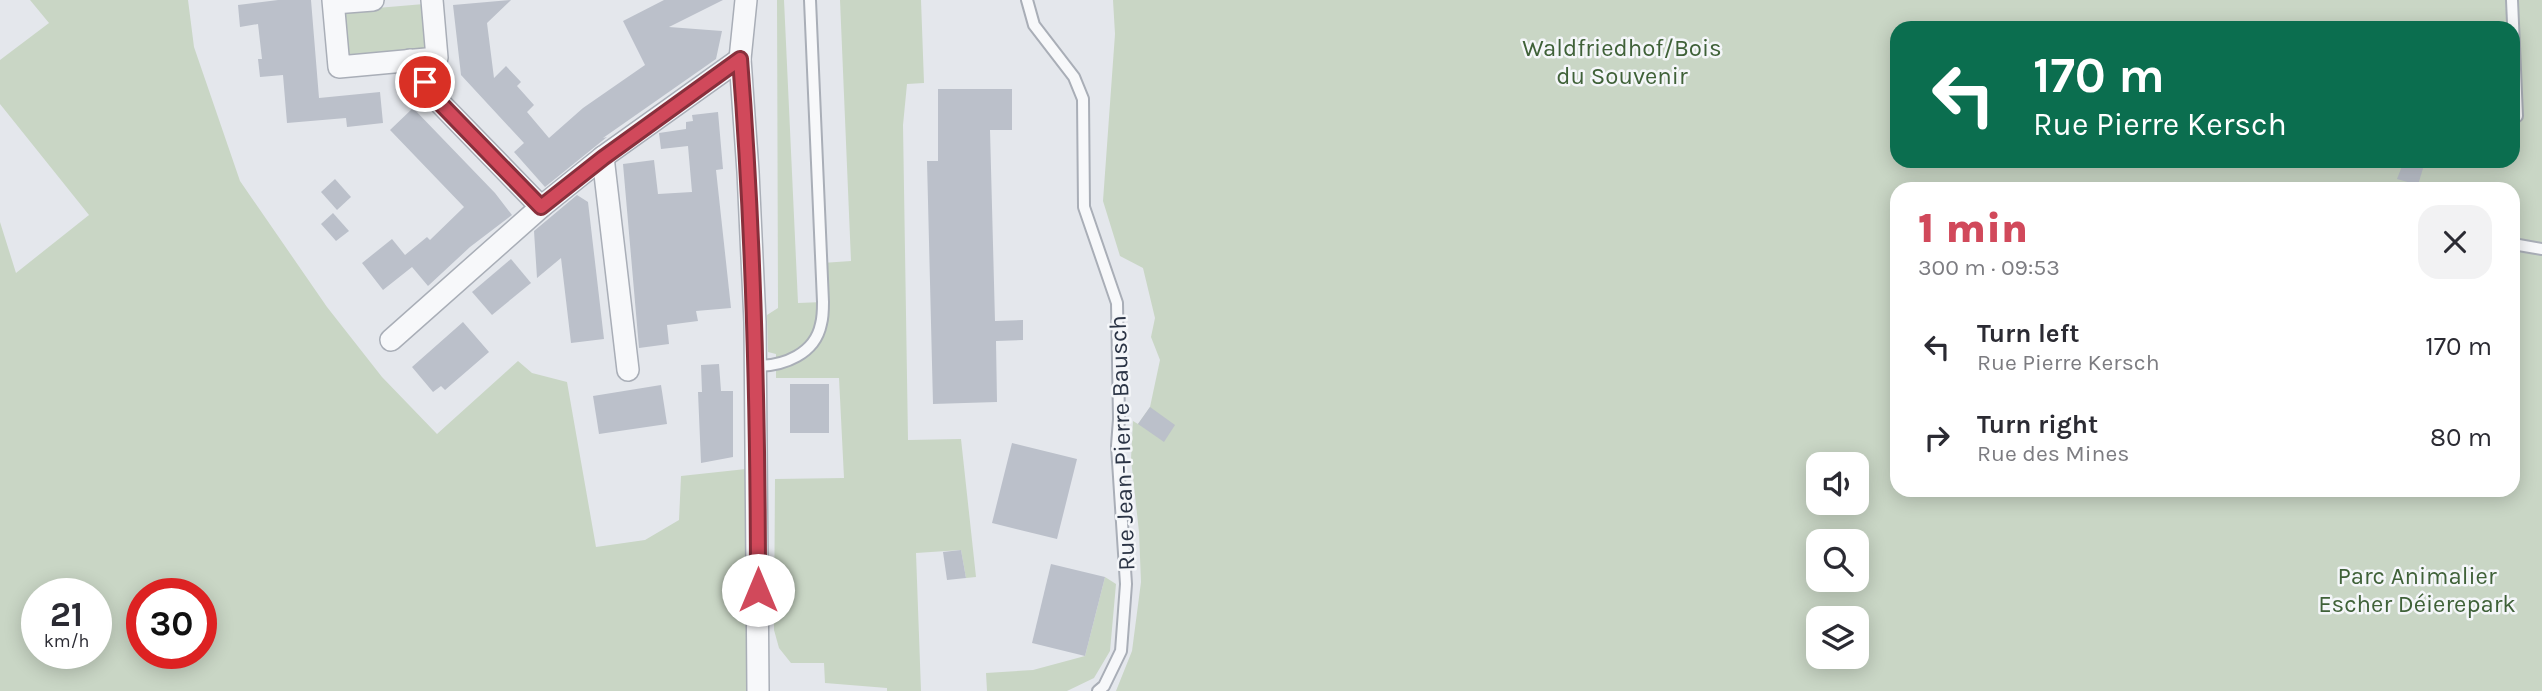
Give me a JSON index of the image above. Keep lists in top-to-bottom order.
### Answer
{
  "streets": {
    "lane": ["Rue Jean-Pierre Bausch"]
  },
  "parks": ["Waldfriedhof/Bois du Souvenir", "Parc Animalier Escher Déierepark"],
  "page": {
    "turn": ["170 m", "Rue Pierre Kersch"],
    "heading": ["1 min", "300 m · 09:53"],
    "list": [
      {
        "name": "Turn left",
        "note": "Rue Pierre Kersch",
        "value": "170 m"
      },
      {
        "name": "Turn right",
        "note": "Rue des Mines",
        "value": "80 m"
      }
    ],
    "speed": "21 km/h",
    "limit": "30"
  }
}
